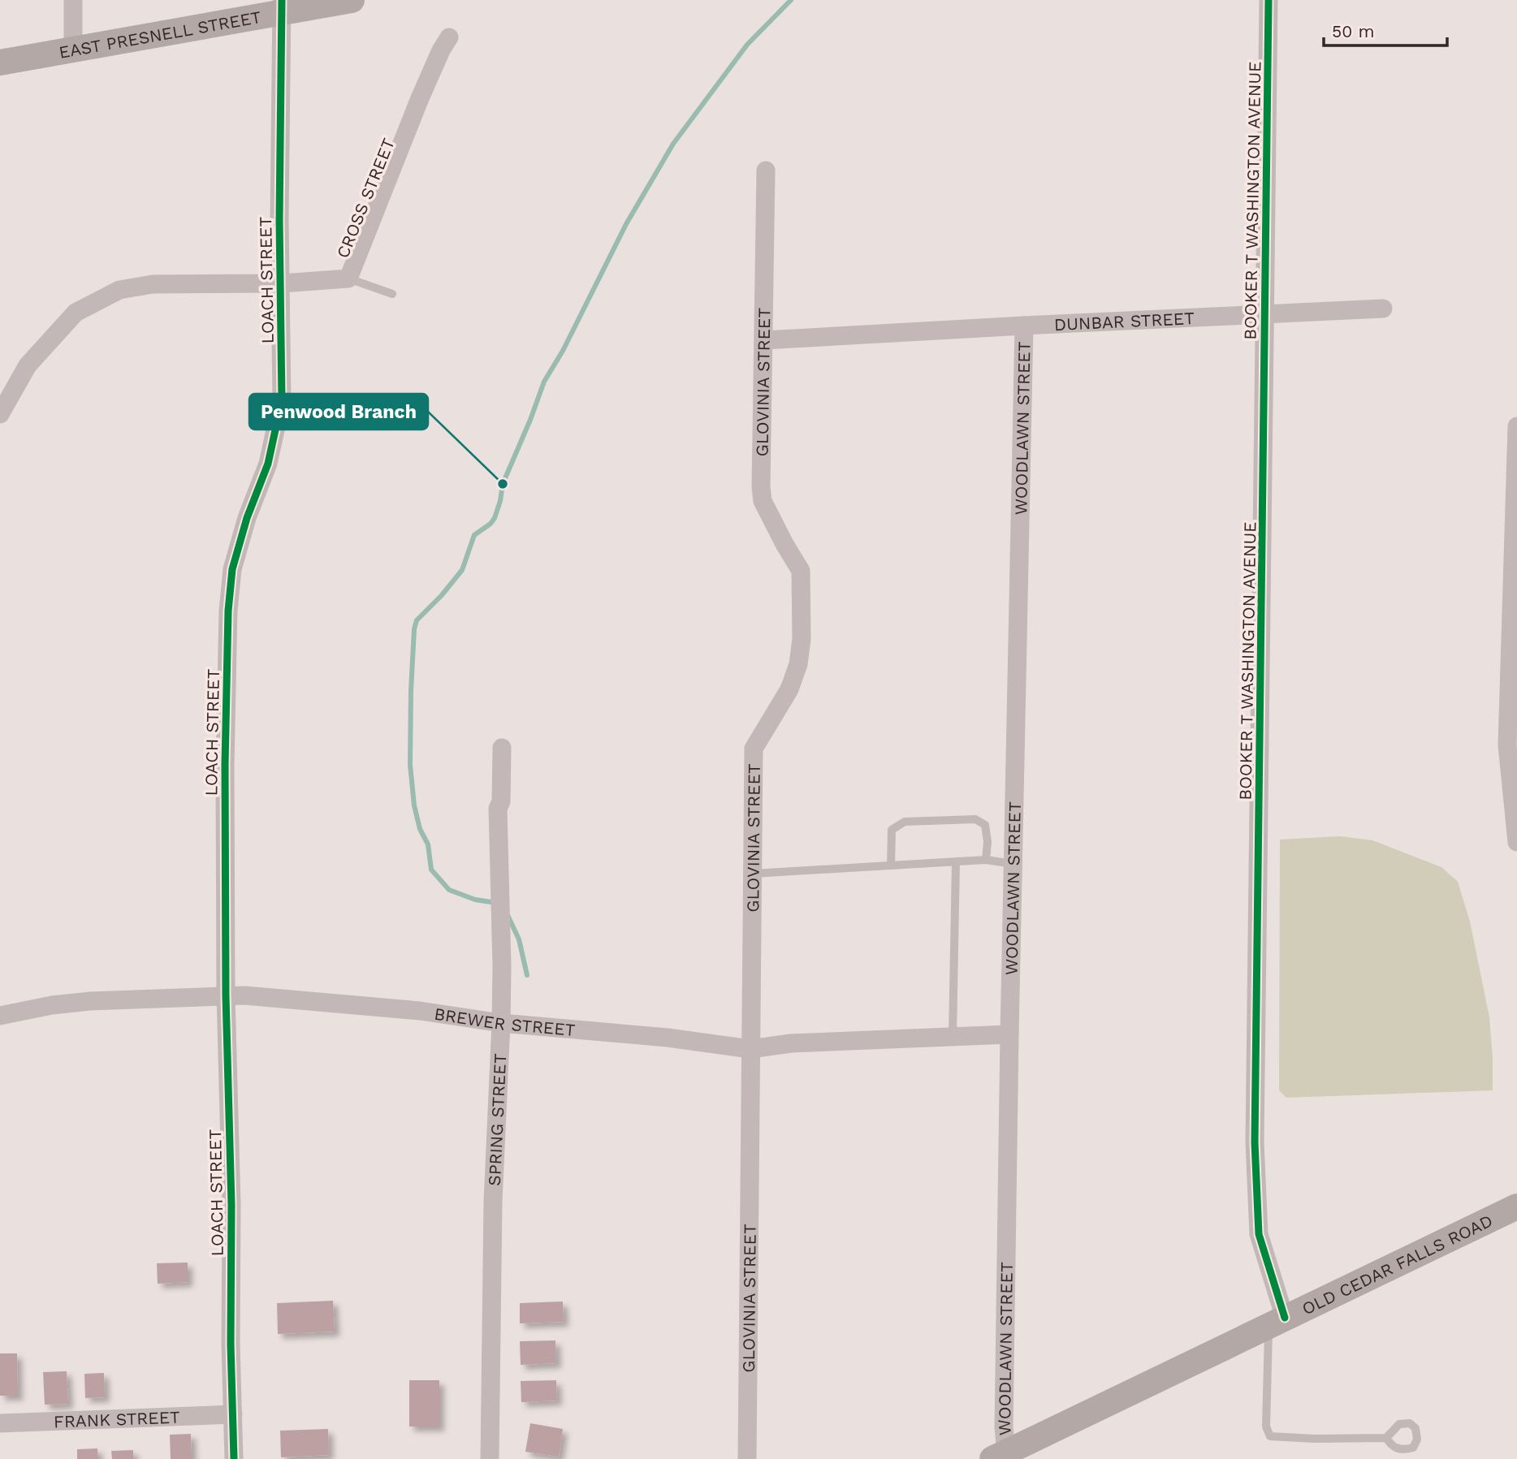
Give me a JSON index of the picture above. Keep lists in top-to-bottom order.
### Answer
{
  "streets": {
    "street": [
      "EAST PRESNELL STREET",
      "CROSS STREET",
      "BOOKER T WASHINGTON AVENUE",
      "LOACH STREET",
      "DUNBAR STREET",
      "GLOVINIA STREET",
      "WOODLAWN STREET",
      "BREWER STREET",
      "SPRING STREET",
      "OLD CEDAR FALLS ROAD",
      "FRANK STREET"
    ]
  },
  "crossings": [
    ["EAST PRESNELL STREET", "LOACH STREET"],
    ["CROSS STREET", "LOACH STREET"],
    ["BOOKER T WASHINGTON AVENUE", "DUNBAR STREET"],
    ["BOOKER T WASHINGTON AVENUE", "OLD CEDAR FALLS ROAD"],
    ["LOACH STREET", "BREWER STREET"],
    ["LOACH STREET", "FRANK STREET"],
    ["DUNBAR STREET", "GLOVINIA STREET"],
    ["DUNBAR STREET", "WOODLAWN STREET"],
    ["GLOVINIA STREET", "BREWER STREET"],
    ["WOODLAWN STREET", "BREWER STREET"],
    ["WOODLAWN STREET", "OLD CEDAR FALLS ROAD"],
    ["BREWER STREET", "SPRING STREET"]
  ],
  "places": ["Penwood Branch"],
  "scale_bar": "50 m"
}
